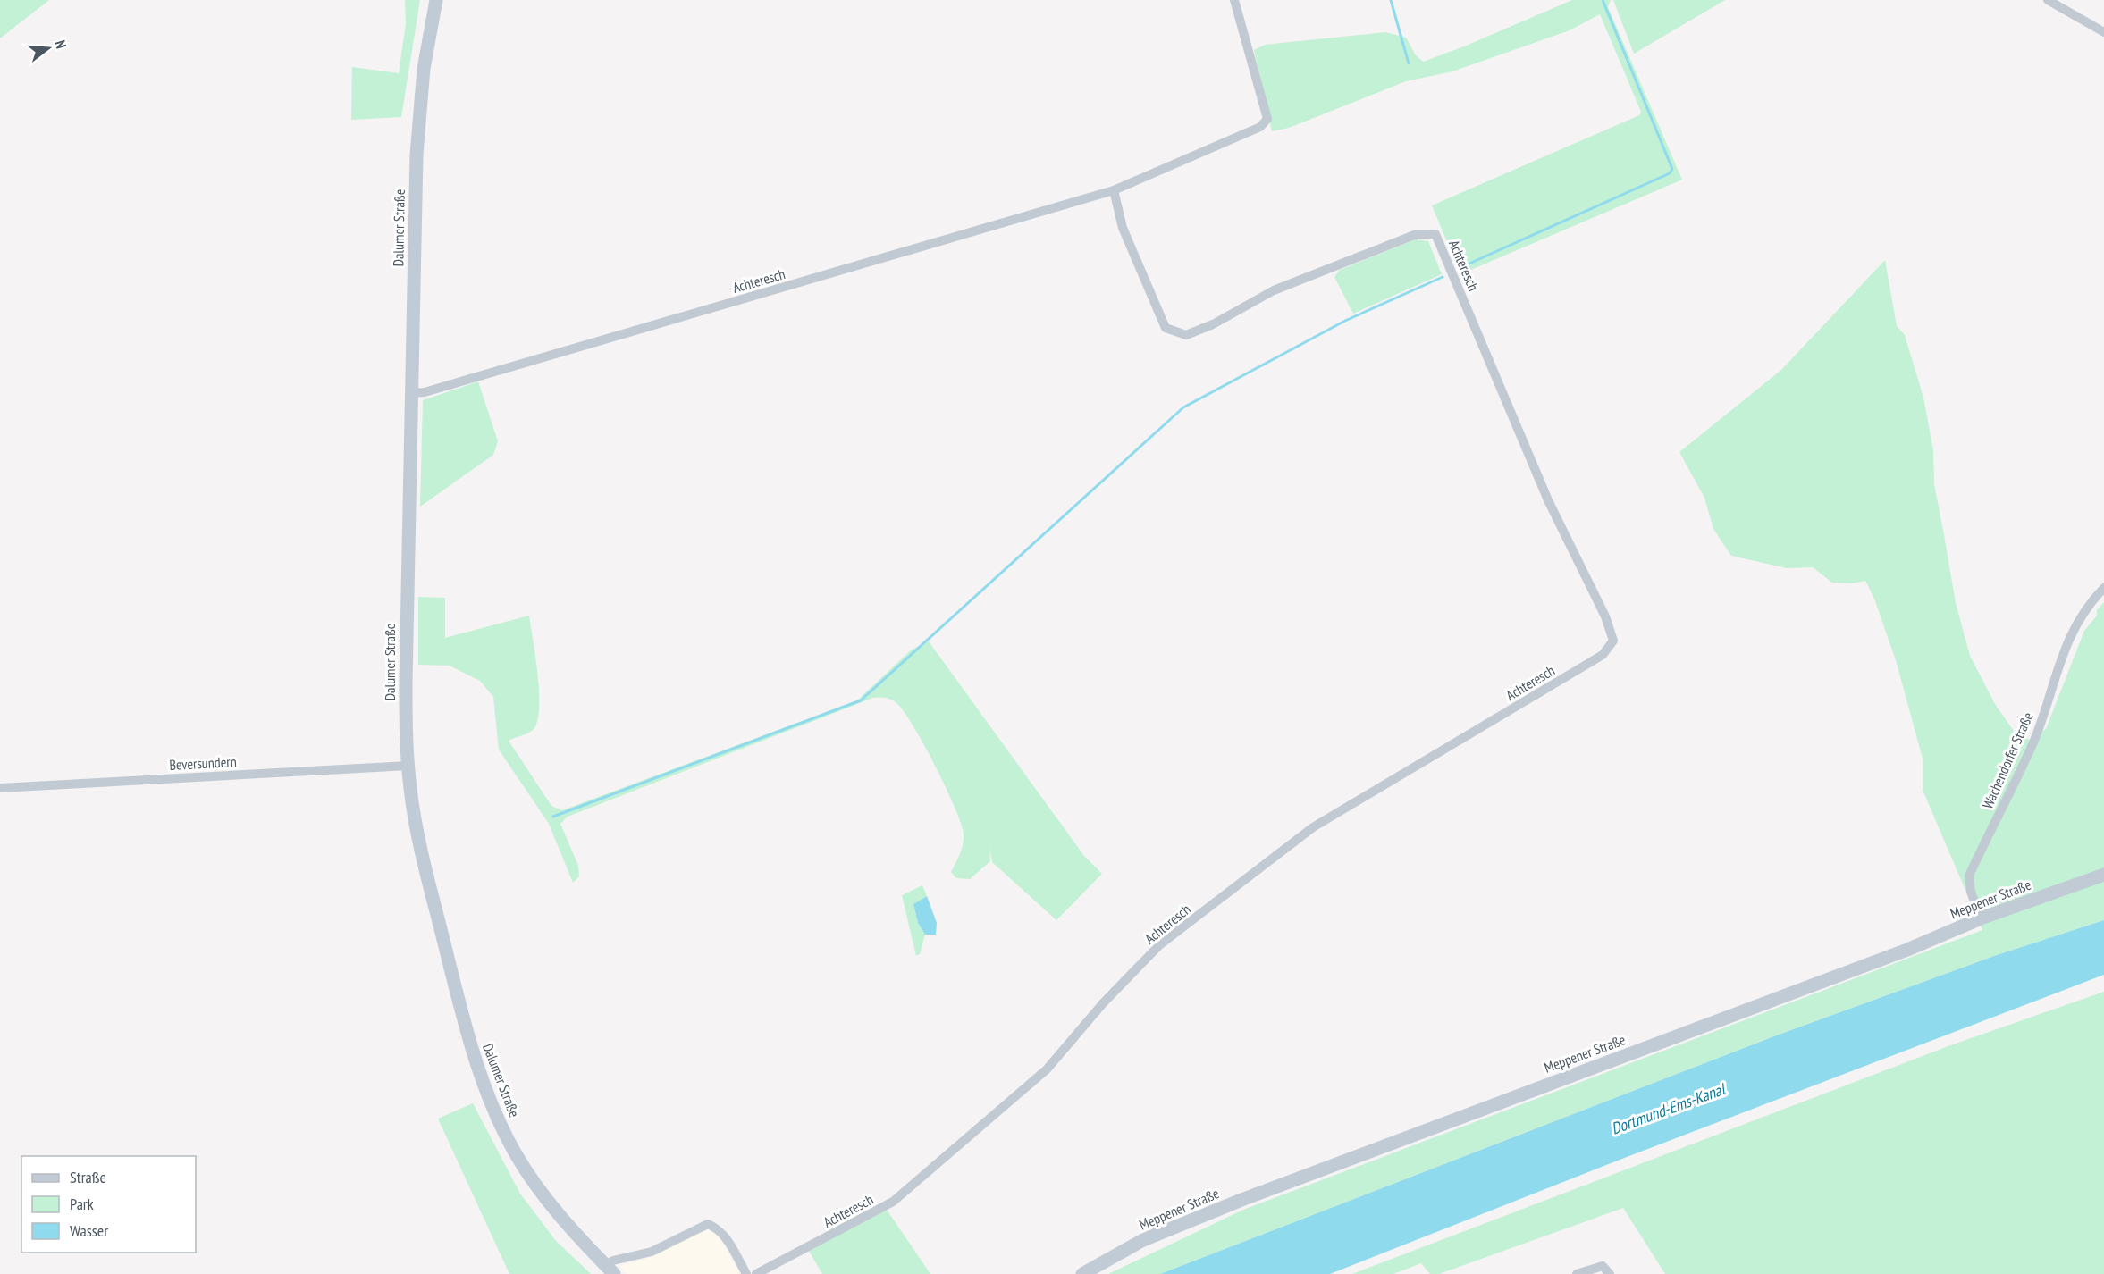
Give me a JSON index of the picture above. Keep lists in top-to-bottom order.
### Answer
{
  "streets": {
    "main road": ["Dalumer Straße", "Meppener Straße"],
    "street": ["Achteresch", "Wachendorfer Straße", "Beversundern"]
  },
  "crossings": [
    ["Dalumer Straße", "Achteresch"],
    ["Dalumer Straße", "Beversundern"],
    ["Wachendorfer Straße", "Meppener Straße"]
  ],
  "water": ["Dortmund-Ems-Kanal"],
  "legend": ["Straße", "Park", "Wasser"],
  "north": "right"
}
